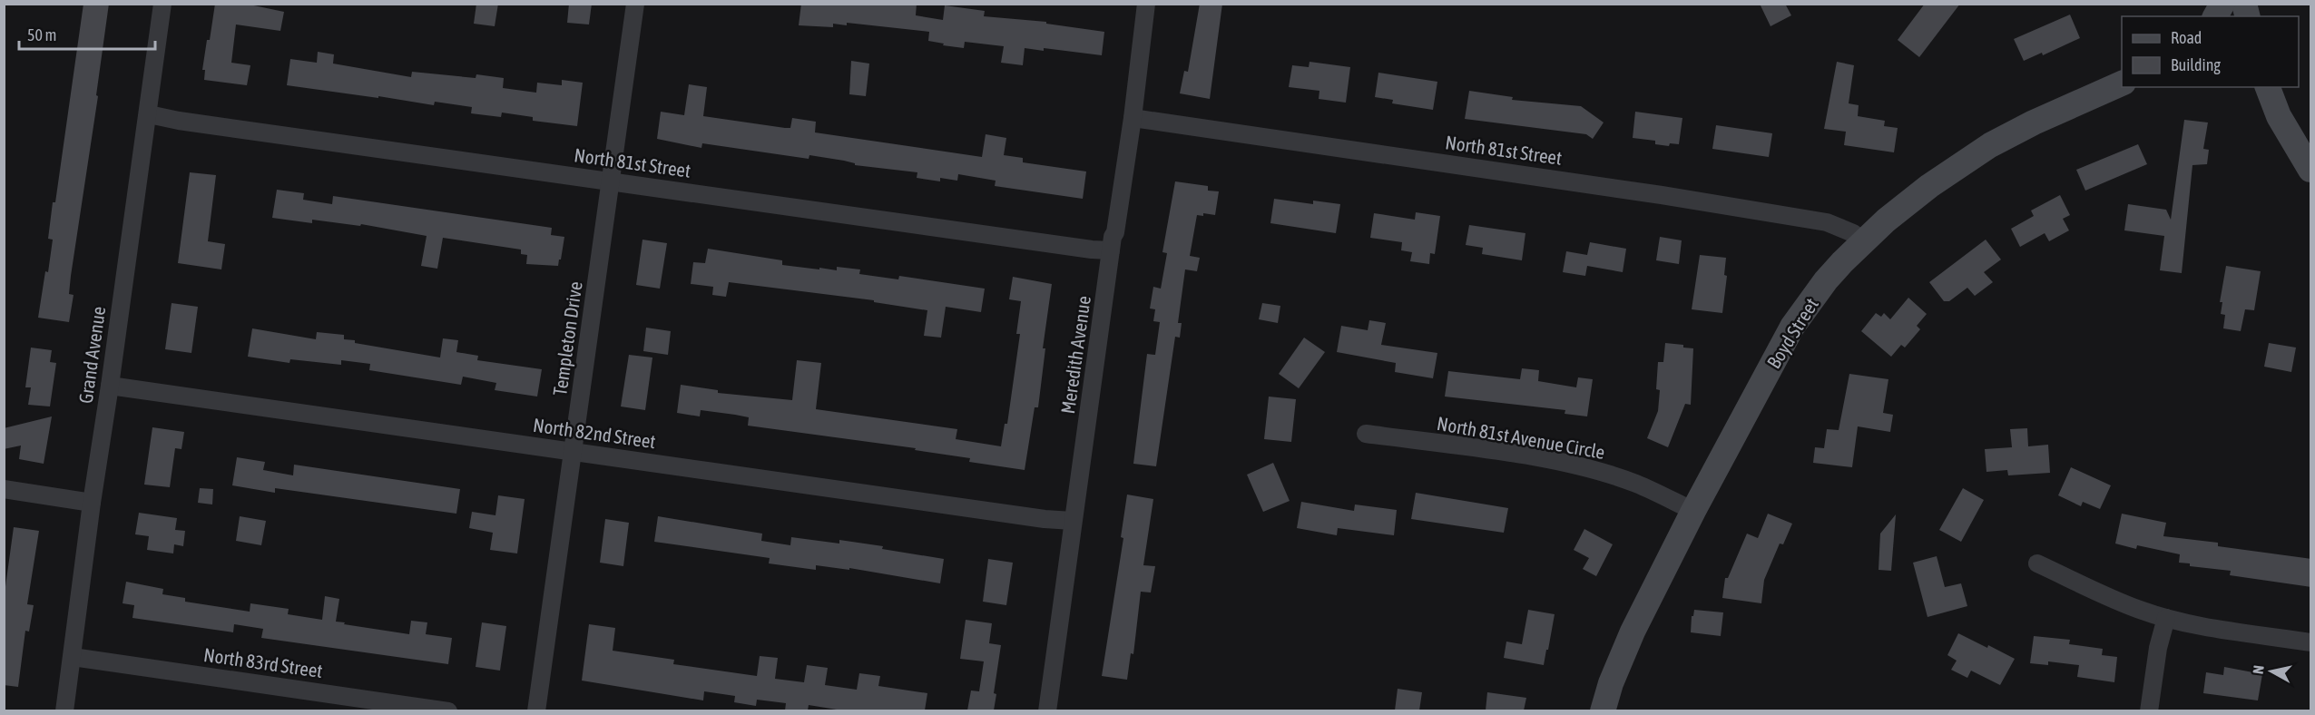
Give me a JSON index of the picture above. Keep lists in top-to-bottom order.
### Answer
{
  "streets": {
    "street": [
      "North 81st Street",
      "Boyd Street",
      "Templeton Drive",
      "Grand Avenue",
      "Meredith Avenue",
      "North 82nd Street",
      "North 81st Avenue Circle",
      "North 83rd Street"
    ]
  },
  "crossings": [
    ["North 81st Street", "Boyd Street"],
    ["North 81st Street", "Templeton Drive"],
    ["North 81st Street", "Grand Avenue"],
    ["North 81st Street", "Meredith Avenue"],
    ["Boyd Street", "North 81st Avenue Circle"],
    ["Templeton Drive", "North 82nd Street"],
    ["Grand Avenue", "North 82nd Street"],
    ["Grand Avenue", "North 83rd Street"],
    ["Meredith Avenue", "North 82nd Street"]
  ],
  "legend": ["Road", "Building"],
  "scale_bar": "50 m",
  "north": "left"
}
